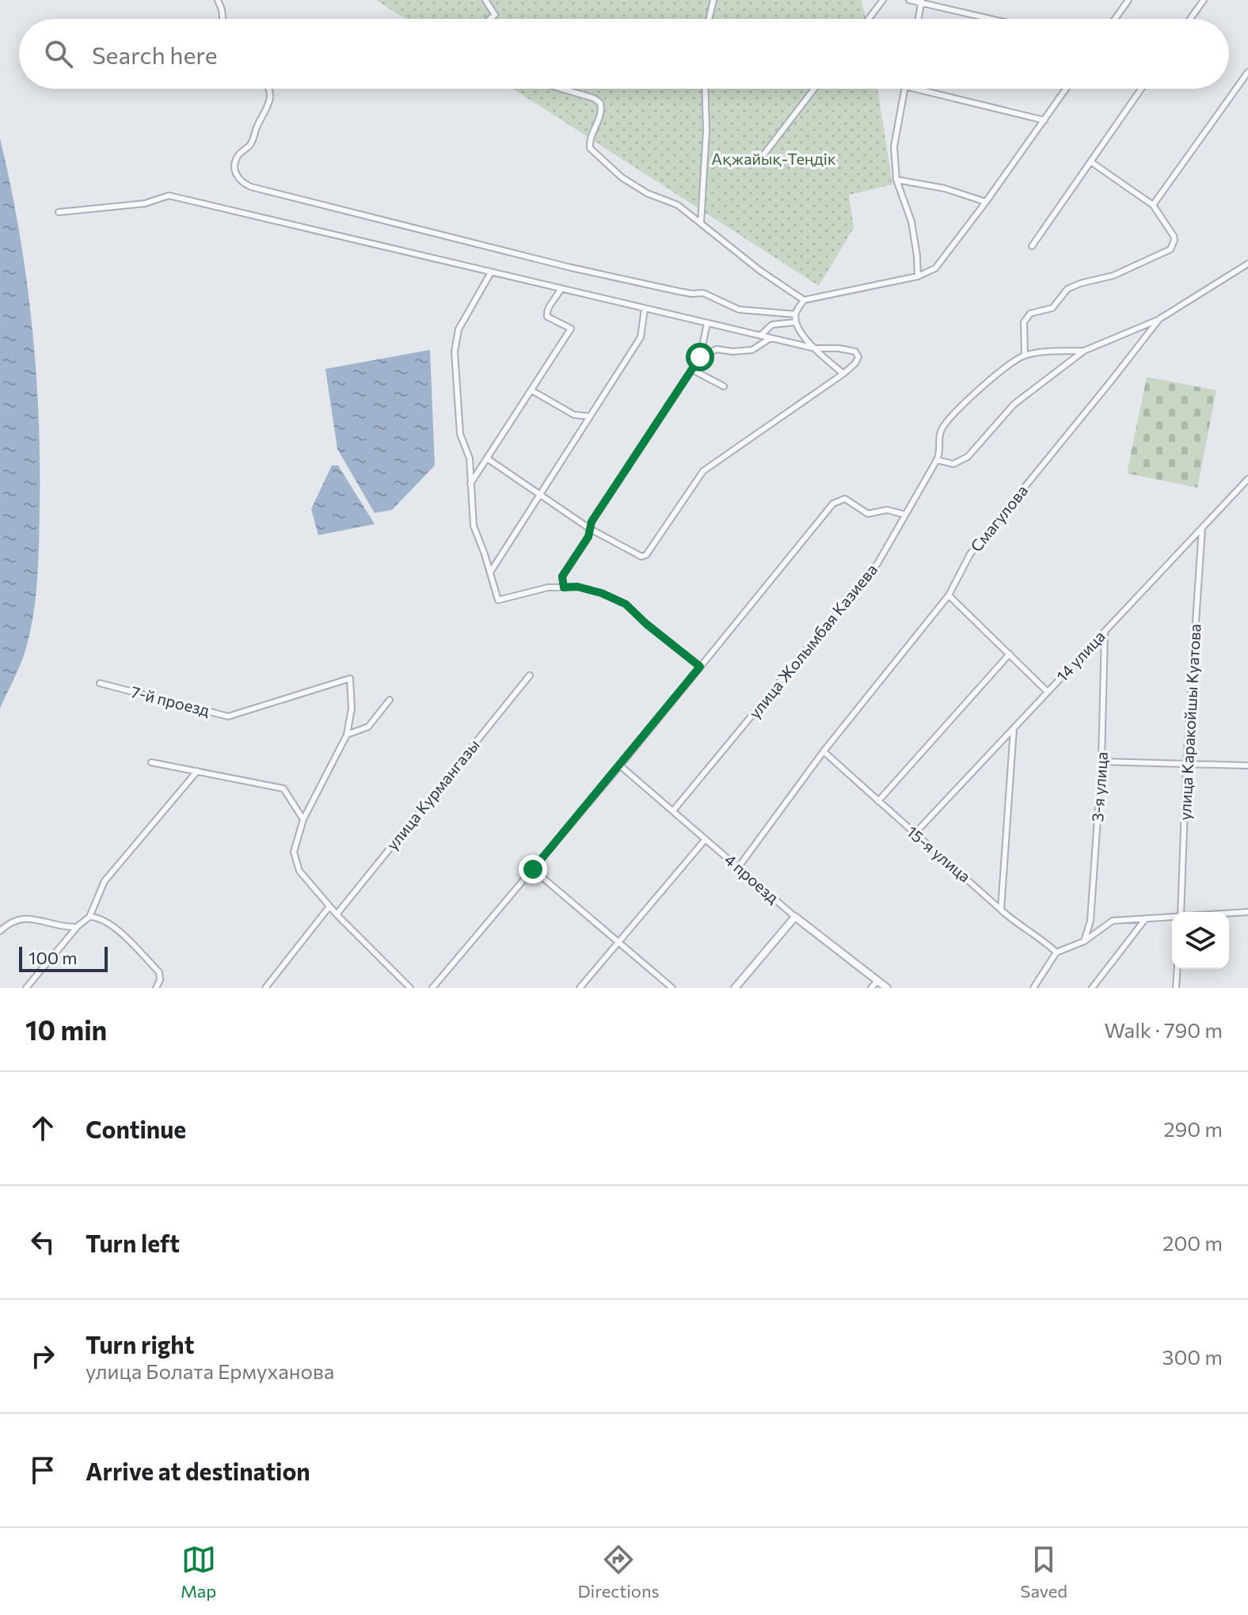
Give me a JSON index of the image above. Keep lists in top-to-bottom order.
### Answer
{
  "streets": {
    "street": [
      "Смагулова",
      "улица Жолымбая Казиева",
      "14 улица",
      "7-й проезд",
      "улица Каракойшы Куатова",
      "3-я улица",
      "улица Курмангазы",
      "15-я улица",
      "4 проезд"
    ]
  },
  "crossings": [
    ["Смагулова", "улица Жолымбая Казиева"],
    ["Смагулова", "15-я улица"],
    ["Смагулова", "4 проезд"],
    ["улица Жолымбая Казиева", "4 проезд"],
    ["14 улица", "улица Каракойшы Куатова"],
    ["14 улица", "3-я улица"],
    ["14 улица", "15-я улица"]
  ],
  "parks": ["Ақжайық-Теңдік"],
  "scale_bar": "100 m",
  "page": {
    "search": "Search here",
    "scale": "100 m",
    "heading": ["10 min", "Walk · 790 m"],
    "list": [
      ["Continue", "290 m"],
      ["Turn left", "200 m"],
      ["Turn right", "улица Болата Ермуханова", "300 m"],
      "Arrive at destination"
    ],
    "nav": ["Map", "Directions", "Saved"]
  }
}
